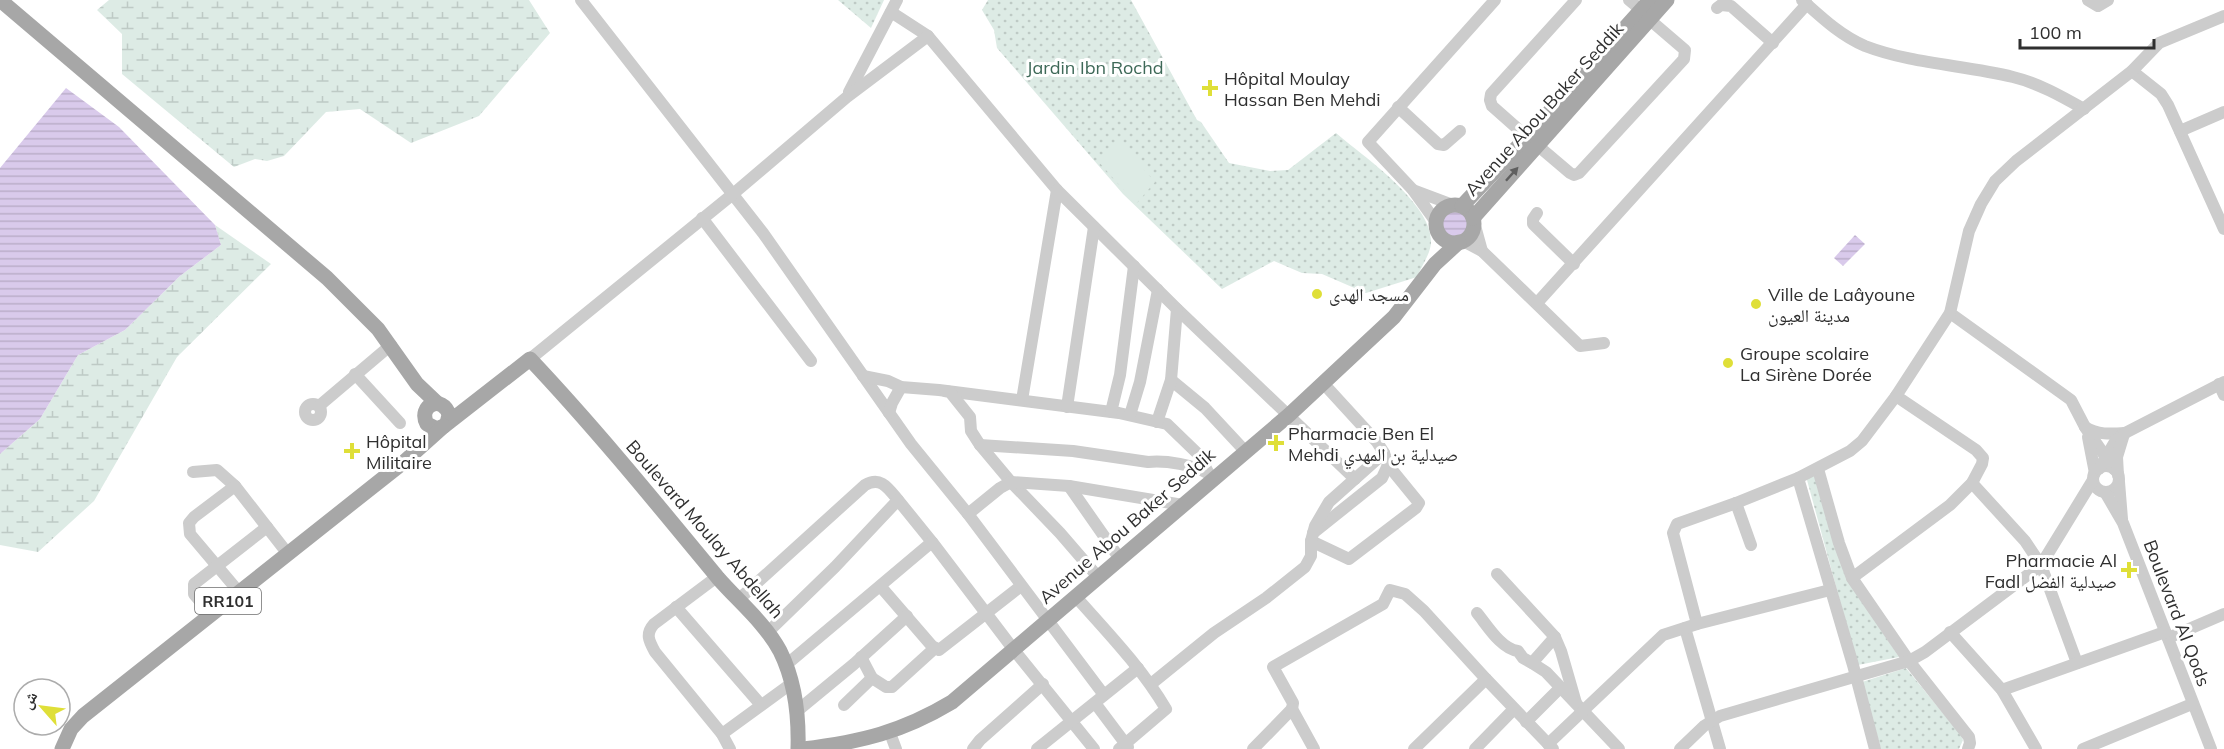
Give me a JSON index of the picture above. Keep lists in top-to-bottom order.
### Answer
{
  "streets": {
    "main road": ["Avenue Abou Baker Seddik", "Boulevard Moulay Abdellah", "RR101"],
    "street": ["Boulevard Al Qods"]
  },
  "parks": ["Jardin Ibn Rochd"],
  "places": {
    "health": [
      "Hôpital Moulay Hassan Ben Mehdi",
      "Pharmacie Ben El Mehdi صيدلية بن المهدي",
      "Hôpital Militaire",
      "Pharmacie Al Fadl صيدلية الفضل"
    ],
    "other": ["مسجد الهدى", "Ville de Laâyoune مدينة العيون", "Groupe scolaire La Sirène Dorée"]
  },
  "scale_bar": "100 m",
  "north": "top left"
}
